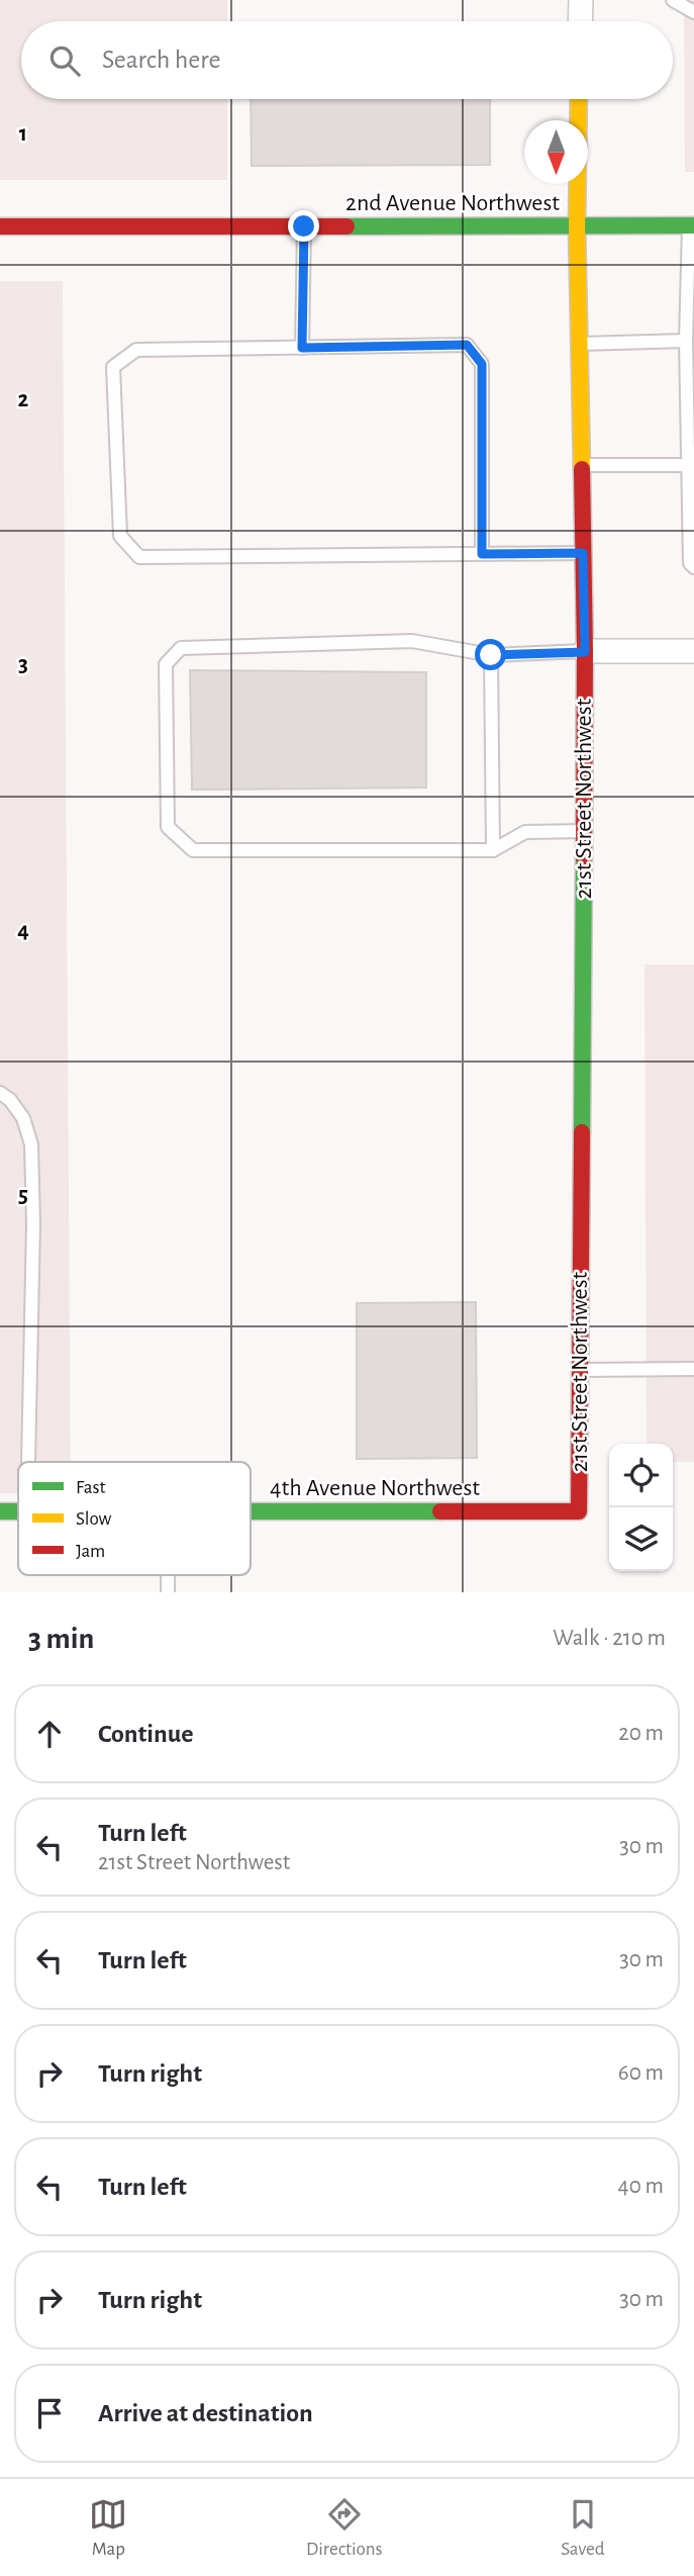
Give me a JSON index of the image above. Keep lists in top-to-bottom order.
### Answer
{
  "streets": {
    "street": ["2nd Avenue Northwest", "21st Street Northwest", "4th Avenue Northwest"]
  },
  "crossings": [
    ["2nd Avenue Northwest", "21st Street Northwest"],
    ["21st Street Northwest", "4th Avenue Northwest"]
  ],
  "legend": ["Fast", "Slow", "Jam"],
  "north": "bottom",
  "page": {
    "search": "Search here",
    "heading": ["3 min", "Walk · 210 m"],
    "list": [
      ["Continue", "20 m"],
      ["Turn left", "21st Street Northwest", "30 m"],
      ["Turn left", "30 m"],
      ["Turn right", "60 m"],
      ["Turn left", "40 m"],
      ["Turn right", "30 m"],
      "Arrive at destination"
    ],
    "nav": ["Map", "Directions", "Saved"]
  },
  "grid": {
    "rows": [
      "1",
      "2",
      "3",
      "4",
      "5"
    ]
  }
}
